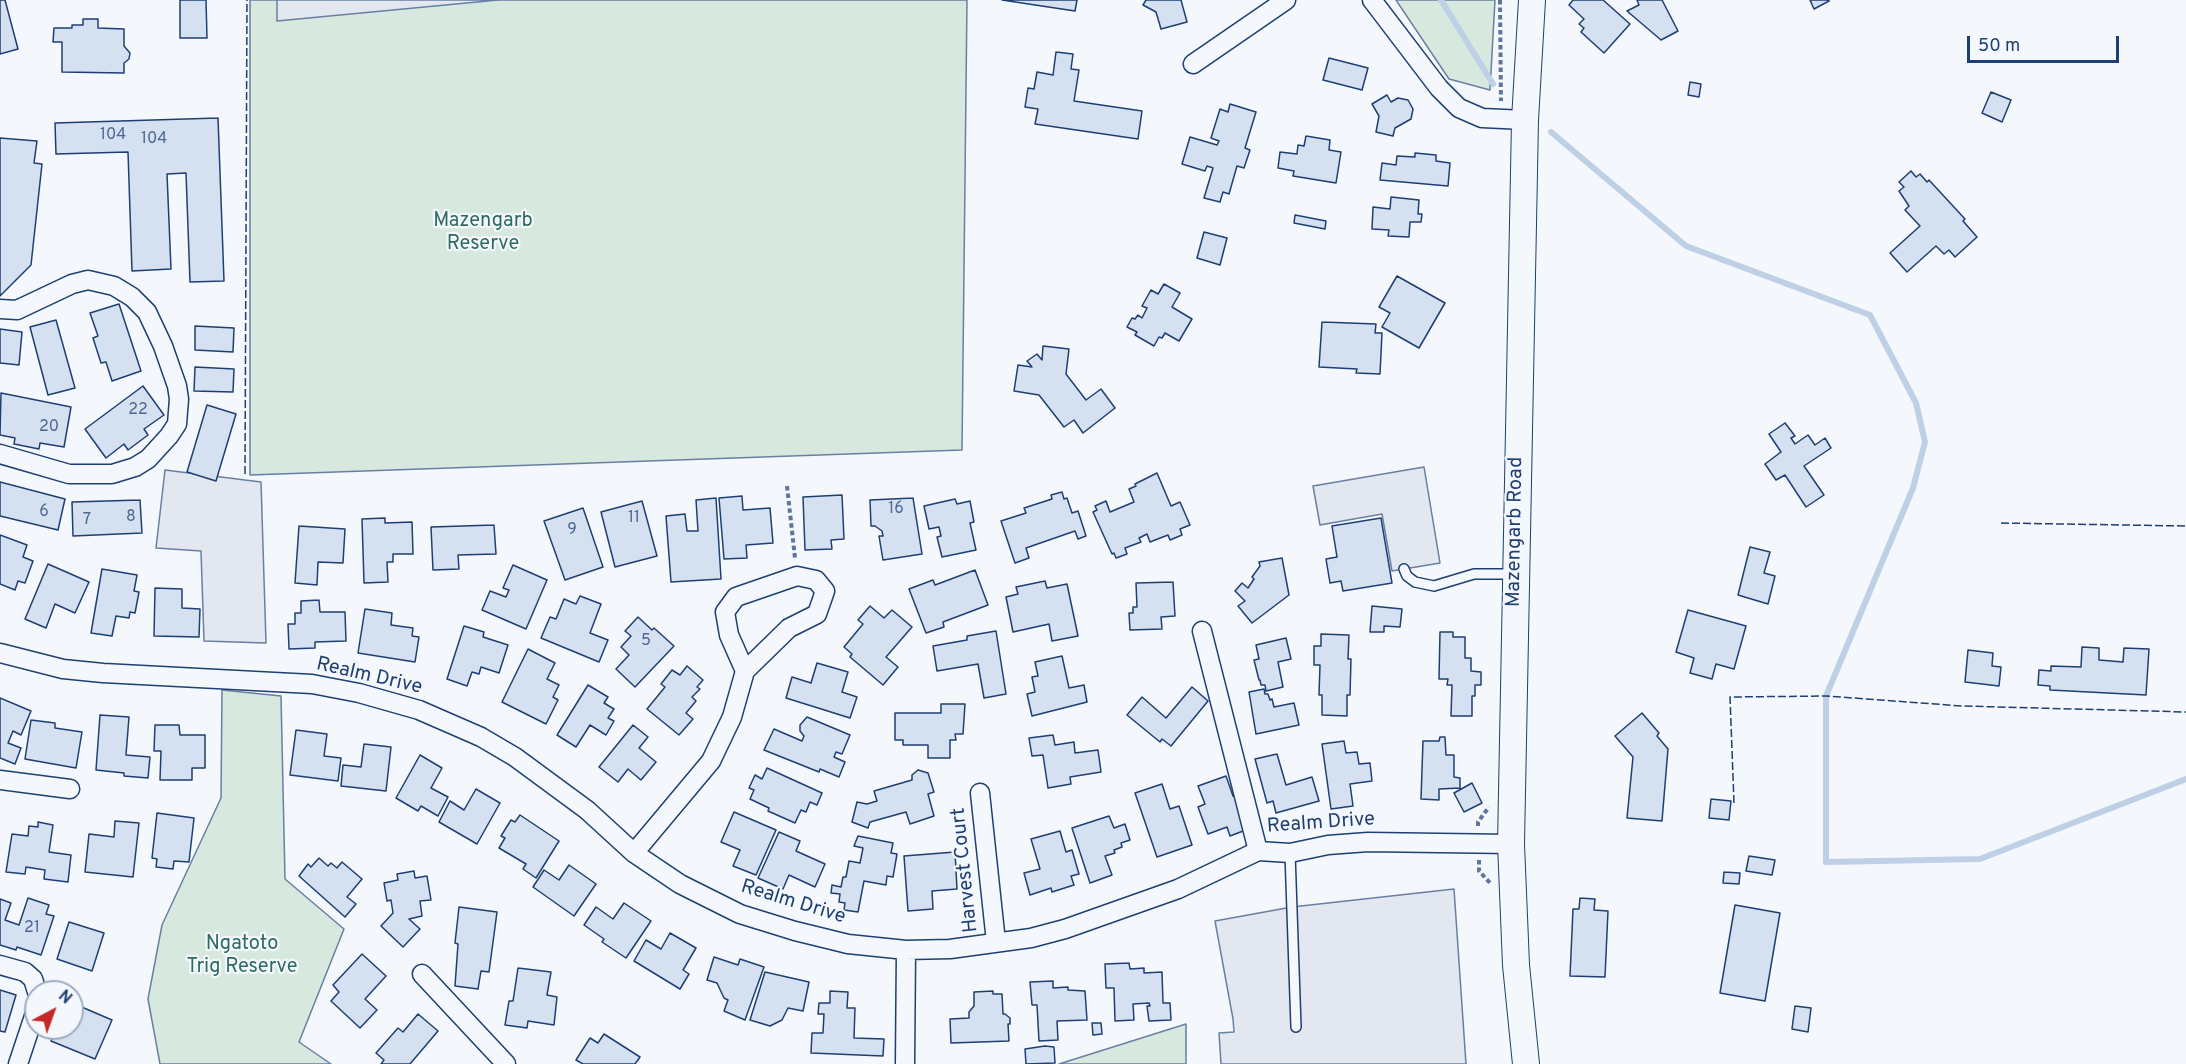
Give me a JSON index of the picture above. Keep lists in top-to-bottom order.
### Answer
{
  "streets": {
    "main road": ["Mazengarb Road"],
    "street": ["Realm Drive", "Harvest Court"]
  },
  "crossings": [
    ["Mazengarb Road", "Realm Drive"],
    ["Realm Drive", "Harvest Court"]
  ],
  "parks": ["Mazengarb Reserve", "Ngatoto Trig Reserve"],
  "house_numbers": [
    "104",
    "104",
    "22",
    "20",
    "16",
    "6",
    "8",
    "11",
    "7",
    "9",
    "5",
    "21"
  ],
  "scale_bar": "50 m",
  "north": "top right"
}
